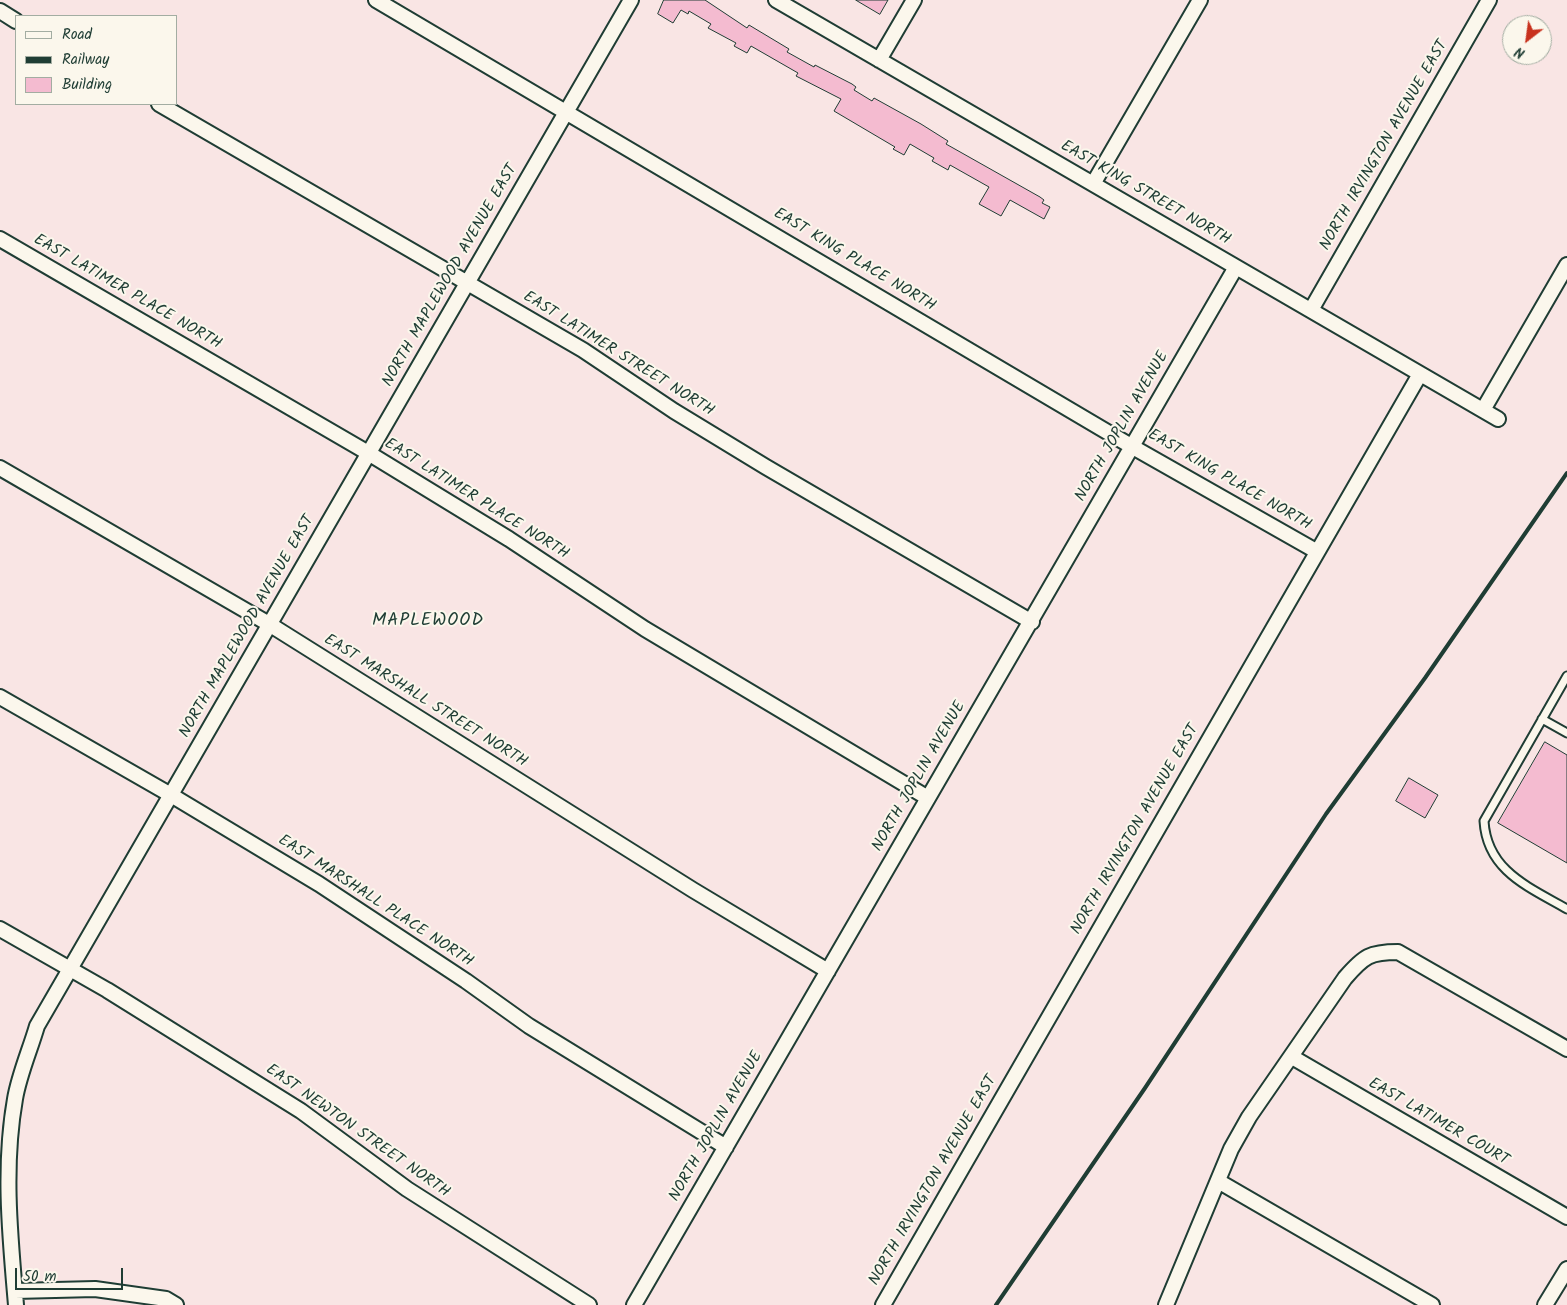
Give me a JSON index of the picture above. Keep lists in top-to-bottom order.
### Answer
{
  "streets": {
    "street": [
      "NORTH IRVINGTON AVENUE EAST",
      "EAST KING STREET NORTH",
      "EAST KING PLACE NORTH",
      "NORTH MAPLEWOOD AVENUE EAST",
      "EAST LATIMER PLACE NORTH",
      "EAST LATIMER STREET NORTH",
      "NORTH JOPLIN AVENUE",
      "EAST MARSHALL STREET NORTH",
      "EAST MARSHALL PLACE NORTH",
      "EAST LATIMER COURT",
      "EAST NEWTON STREET NORTH"
    ]
  },
  "crossings": [
    ["NORTH IRVINGTON AVENUE EAST", "EAST KING STREET NORTH"],
    ["NORTH IRVINGTON AVENUE EAST", "EAST KING PLACE NORTH"],
    ["EAST KING STREET NORTH", "NORTH JOPLIN AVENUE"],
    ["EAST KING PLACE NORTH", "NORTH MAPLEWOOD AVENUE EAST"],
    ["EAST KING PLACE NORTH", "NORTH JOPLIN AVENUE"],
    ["NORTH MAPLEWOOD AVENUE EAST", "EAST LATIMER PLACE NORTH"],
    ["NORTH MAPLEWOOD AVENUE EAST", "EAST LATIMER STREET NORTH"],
    ["NORTH MAPLEWOOD AVENUE EAST", "EAST MARSHALL STREET NORTH"],
    ["NORTH MAPLEWOOD AVENUE EAST", "EAST MARSHALL PLACE NORTH"],
    ["NORTH MAPLEWOOD AVENUE EAST", "EAST NEWTON STREET NORTH"],
    ["EAST LATIMER PLACE NORTH", "NORTH JOPLIN AVENUE"],
    ["EAST LATIMER STREET NORTH", "NORTH JOPLIN AVENUE"],
    ["NORTH JOPLIN AVENUE", "EAST MARSHALL STREET NORTH"],
    ["NORTH JOPLIN AVENUE", "EAST MARSHALL PLACE NORTH"]
  ],
  "districts": ["MAPLEWOOD"],
  "legend": ["Road", "Railway", "Building"],
  "scale_bar": "50 m",
  "north": "bottom left"
}
